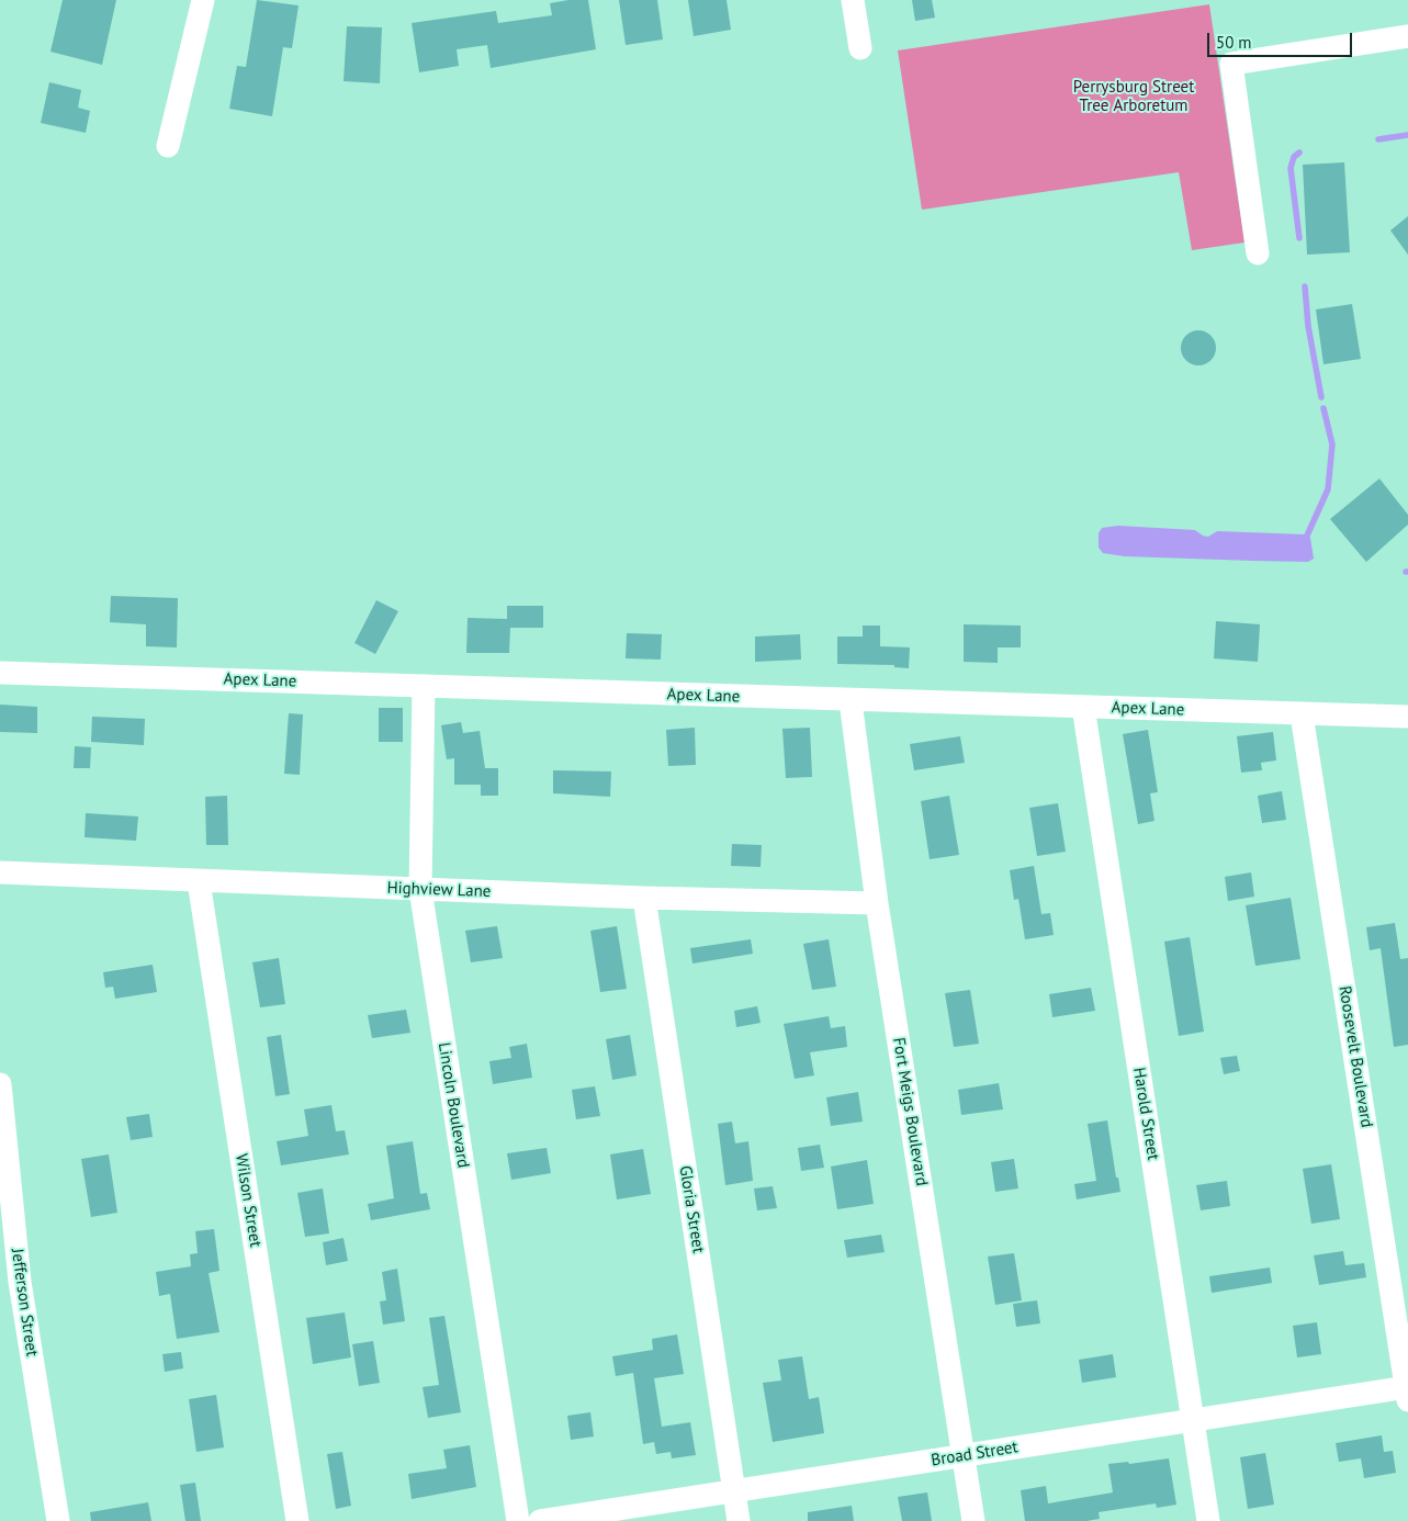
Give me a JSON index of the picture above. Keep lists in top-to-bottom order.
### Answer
{
  "streets": {
    "street": [
      "Apex Lane",
      "Highview Lane",
      "Roosevelt Boulevard",
      "Lincoln Boulevard",
      "Fort Meigs Boulevard",
      "Harold Street",
      "Wilson Street",
      "Gloria Street",
      "Jefferson Street",
      "Broad Street"
    ]
  },
  "crossings": [
    ["Apex Lane", "Roosevelt Boulevard"],
    ["Apex Lane", "Lincoln Boulevard"],
    ["Apex Lane", "Fort Meigs Boulevard"],
    ["Apex Lane", "Harold Street"],
    ["Highview Lane", "Lincoln Boulevard"],
    ["Highview Lane", "Fort Meigs Boulevard"],
    ["Highview Lane", "Wilson Street"],
    ["Highview Lane", "Gloria Street"],
    ["Roosevelt Boulevard", "Broad Street"],
    ["Fort Meigs Boulevard", "Broad Street"],
    ["Harold Street", "Broad Street"],
    ["Gloria Street", "Broad Street"]
  ],
  "parks": ["Perrysburg Street Tree Arboretum"],
  "scale_bar": "50 m"
}
